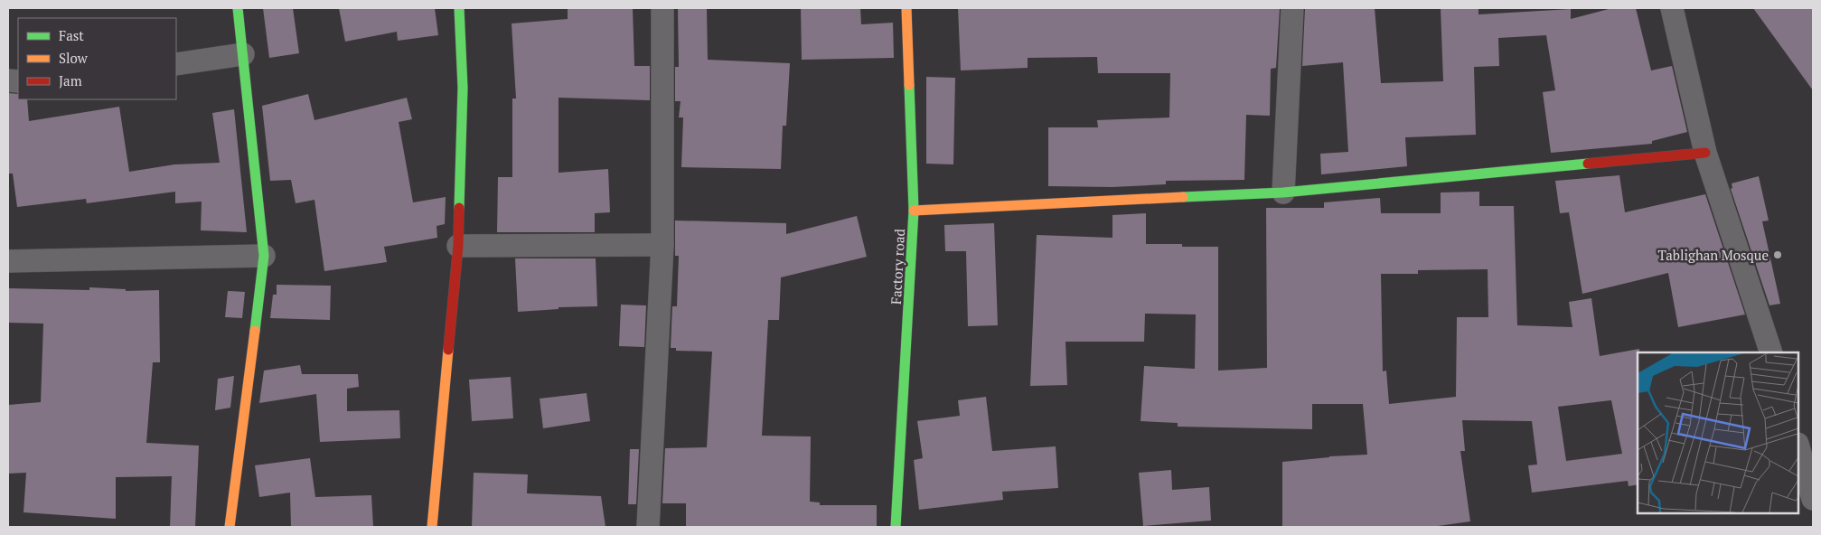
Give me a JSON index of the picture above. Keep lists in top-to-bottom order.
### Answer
{
  "streets": {
    "street": ["Factory road"]
  },
  "places": ["Tablighan Mosque"],
  "legend": ["Fast", "Slow", "Jam"]
}
